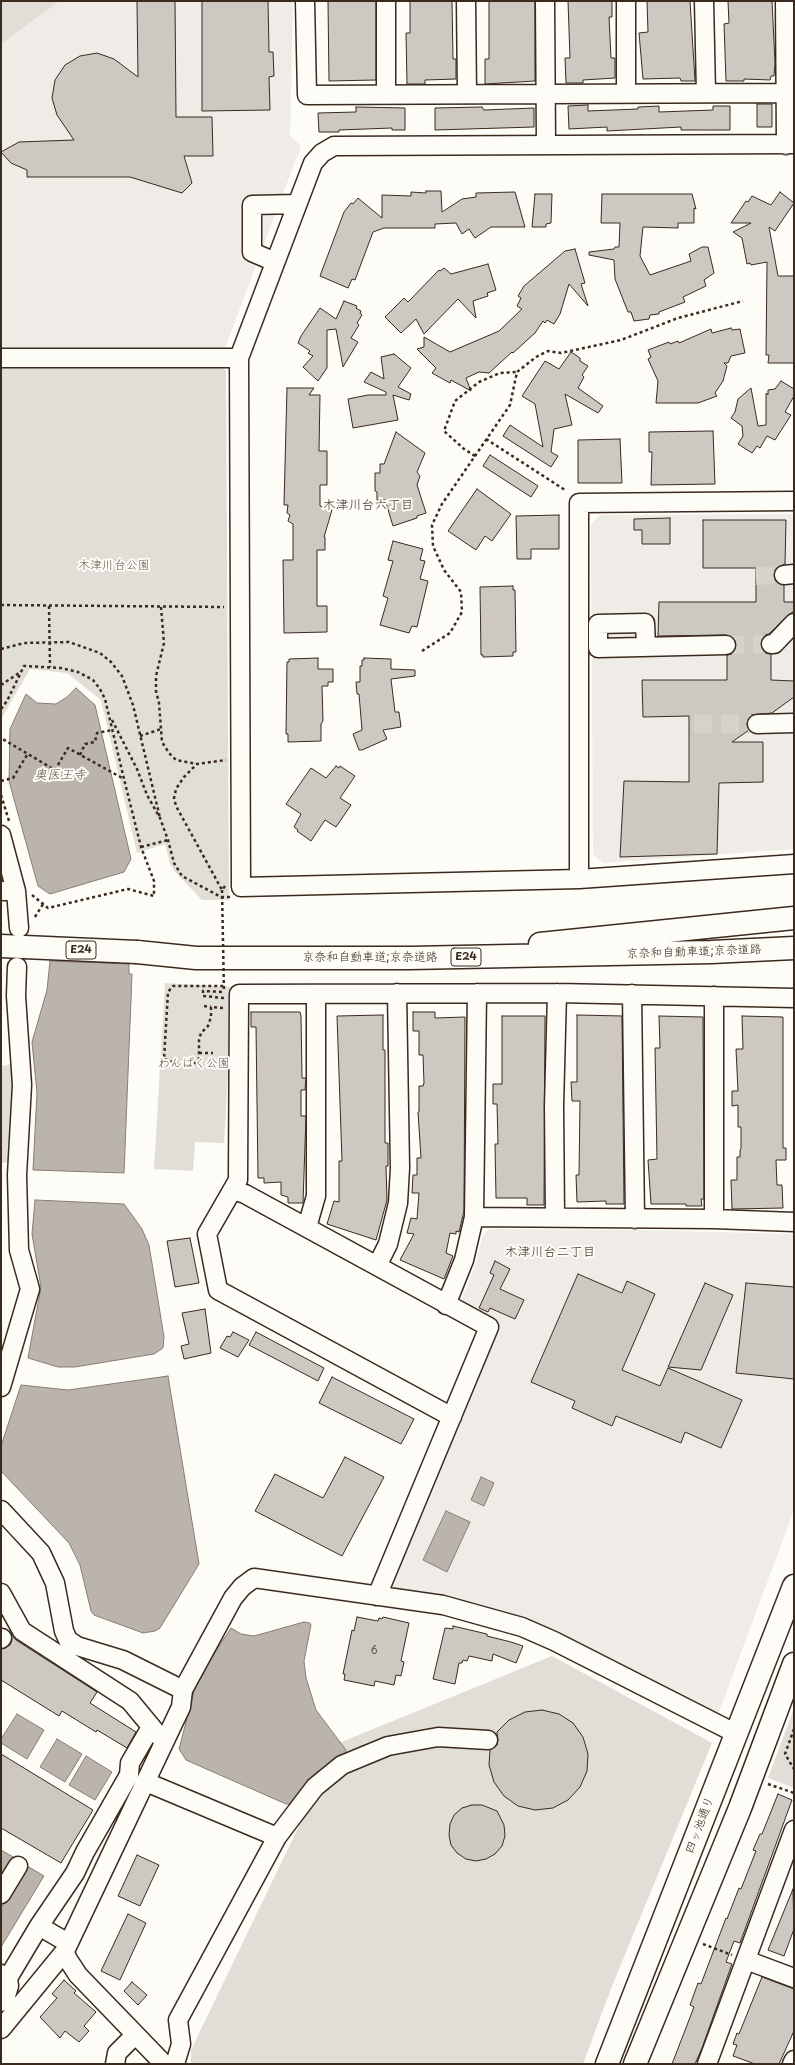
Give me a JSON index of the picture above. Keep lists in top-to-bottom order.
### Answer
{
  "streets": {
    "main road": ["E24", "京奈和自動車道;京奈道路", "四ッ池通り"]
  },
  "districts": ["木津川台六丁目", "木津川台二丁目"],
  "water": ["奥医王寺"],
  "parks": ["木津川台公園", "わんぱく公園"],
  "house_numbers": ["6"]
}
